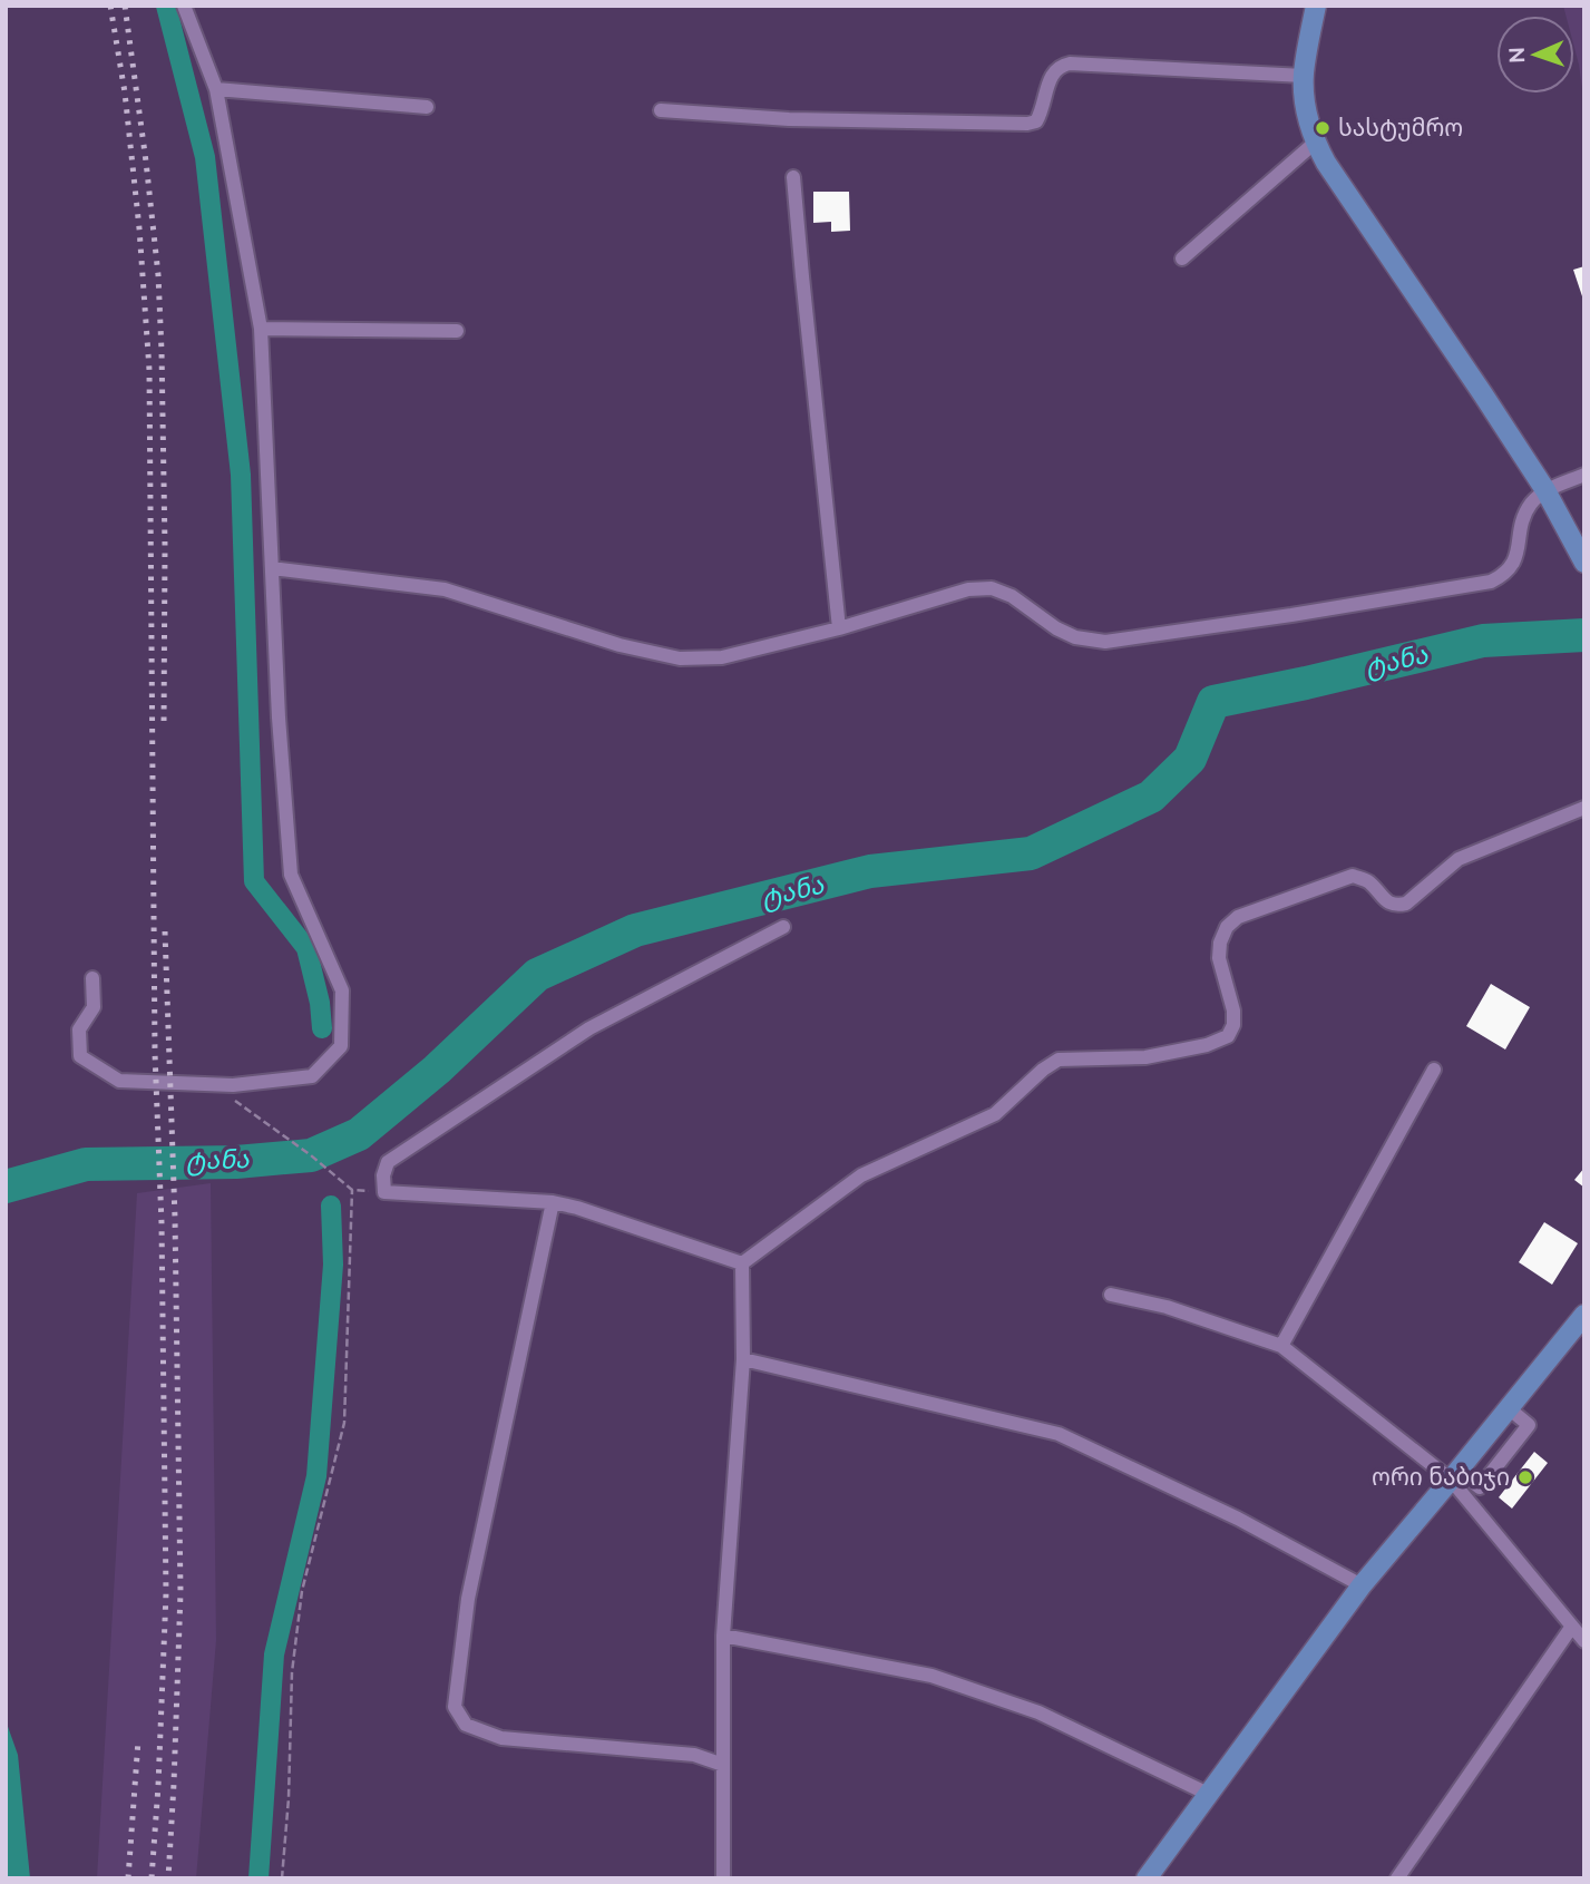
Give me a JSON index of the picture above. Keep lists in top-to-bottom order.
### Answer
{
  "water": ["ტანა"],
  "places": ["სასტუმრო", "ორი ნაბიჯი"],
  "north": "left"
}
